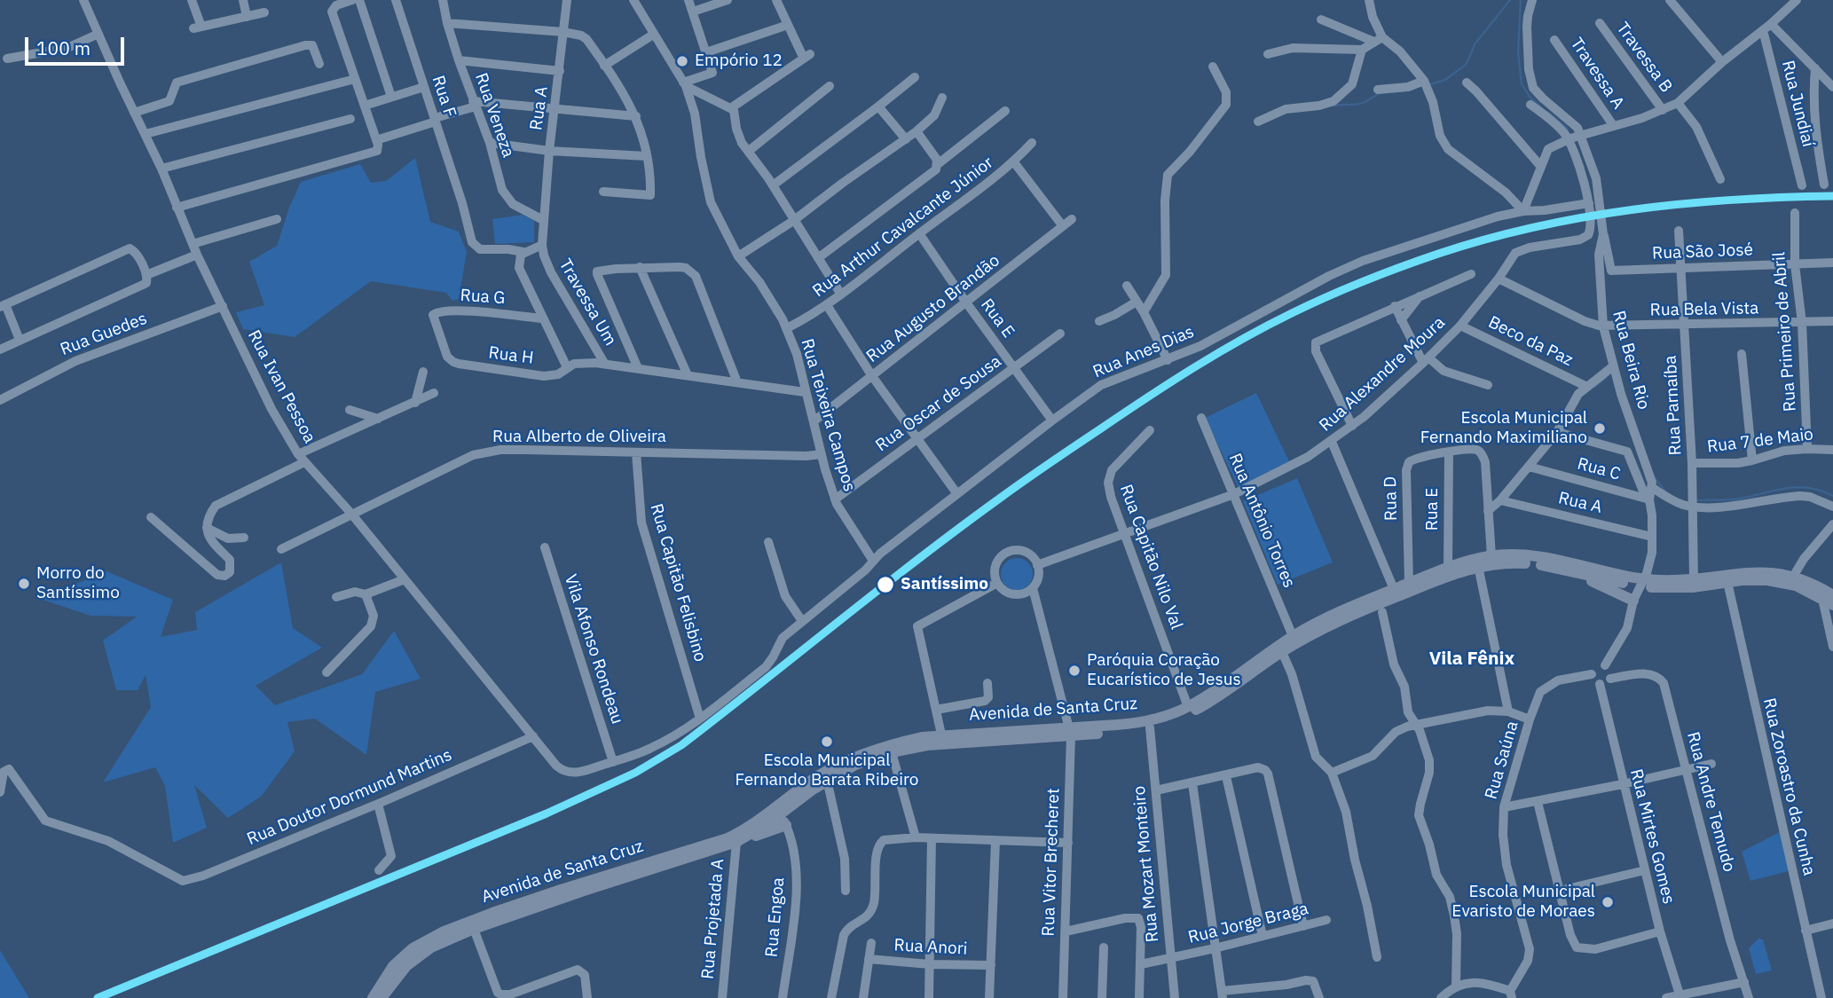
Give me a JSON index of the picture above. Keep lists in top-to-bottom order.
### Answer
{
  "streets": {
    "main road": ["Avenida de Santa Cruz"],
    "street": [
      "Travessa B",
      "Travessa A",
      "Rua F",
      "Rua Jundiaí",
      "Rua A",
      "Rua Veneza",
      "Rua Arthur Cavalcante Júnior",
      "Rua São José",
      "Rua G",
      "Travessa Um",
      "Rua Augusto Brandão",
      "Rua Bela Vista",
      "Rua E",
      "Rua Primeiro de Abril",
      "Rua Guedes",
      "Beco da Paz",
      "Rua Anes Dias",
      "Rua H",
      "Rua Beira Rio",
      "Rua Alexandre Moura",
      "Rua Ivan Pessoa",
      "Rua Oscar de Sousa",
      "Rua Parnaíba",
      "Rua Teixeira Campos",
      "Rua Alberto de Oliveira",
      "Rua 7 de Maio",
      "Rua C",
      "Rua D",
      "Rua Antônio Torres",
      "Rua Capitão Nilo Val",
      "Rua Capitão Felisbino",
      "Vila Afonso Rondeau",
      "Rua Saúna",
      "Rua Zoroastro da Cunha",
      "Rua Doutor Dormund Martins",
      "Rua Andre Temudo",
      "Rua Mirtes Gomes",
      "Rua Vitor Brecheret",
      "Rua Mozart Monteiro",
      "Rua Engoa",
      "Rua Projetada A",
      "Rua Jorge Braga",
      "Rua Anori"
    ]
  },
  "crossings": [
    ["Rua A", "Rua Veneza"],
    ["Rua A", "Travessa Um"],
    ["Rua Veneza", "Travessa Um"],
    ["Rua Arthur Cavalcante Júnior", "Rua E"],
    ["Rua Arthur Cavalcante Júnior", "Rua Teixeira Campos"],
    ["Rua São José", "Rua Primeiro de Abril"],
    ["Rua São José", "Rua Beira Rio"],
    ["Rua São José", "Rua Parnaíba"],
    ["Rua G", "Rua H"],
    ["Travessa Um", "Rua H"],
    ["Rua Augusto Brandão", "Rua E"],
    ["Rua Augusto Brandão", "Rua Teixeira Campos"],
    ["Rua Bela Vista", "Rua Primeiro de Abril"],
    ["Rua Bela Vista", "Rua Beira Rio"],
    ["Rua Bela Vista", "Rua Alexandre Moura"],
    ["Rua Bela Vista", "Rua Parnaíba"],
    ["Rua E", "Rua Anes Dias"],
    ["Rua E", "Rua Oscar de Sousa"],
    ["Rua E", "Rua D"],
    ["Rua E", "Avenida de Santa Cruz"],
    ["Rua Primeiro de Abril", "Rua 7 de Maio"],
    ["Rua Guedes", "Rua Ivan Pessoa"],
    ["Beco da Paz", "Rua Alexandre Moura"],
    ["Rua Anes Dias", "Rua Alexandre Moura"],
    ["Rua Anes Dias", "Rua Ivan Pessoa"],
    ["Rua Anes Dias", "Rua Teixeira Campos"],
    ["Rua Anes Dias", "Rua Capitão Felisbino"],
    ["Rua Anes Dias", "Vila Afonso Rondeau"],
    ["Rua H", "Rua Teixeira Campos"],
    ["Rua Alexandre Moura", "Rua Antônio Torres"],
    ["Rua Alexandre Moura", "Rua Capitão Nilo Val"],
    ["Rua Alexandre Moura", "Rua Vitor Brecheret"],
    ["Rua Ivan Pessoa", "Rua Alberto de Oliveira"],
    ["Rua Ivan Pessoa", "Rua Doutor Dormund Martins"],
    ["Rua Oscar de Sousa", "Rua Teixeira Campos"],
    ["Rua Parnaíba", "Rua 7 de Maio"],
    ["Rua Parnaíba", "Avenida de Santa Cruz"],
    ["Rua Teixeira Campos", "Rua Alberto de Oliveira"],
    ["Rua Alberto de Oliveira", "Rua Capitão Felisbino"],
    ["Rua D", "Avenida de Santa Cruz"],
    ["Rua Antônio Torres", "Avenida de Santa Cruz"],
    ["Rua Capitão Nilo Val", "Avenida de Santa Cruz"],
    ["Avenida de Santa Cruz", "Rua Zoroastro da Cunha"],
    ["Avenida de Santa Cruz", "Rua Vitor Brecheret"],
    ["Avenida de Santa Cruz", "Rua Mozart Monteiro"],
    ["Avenida de Santa Cruz", "Rua Engoa"],
    ["Avenida de Santa Cruz", "Rua Projetada A"],
    ["Rua Saúna", "Rua Andre Temudo"],
    ["Rua Saúna", "Rua Mirtes Gomes"],
    ["Rua Andre Temudo", "Rua Mirtes Gomes"],
    ["Rua Mozart Monteiro", "Rua Jorge Braga"]
  ],
  "districts": ["Vila Fênix"],
  "places": [
    "Empório 12",
    "Escola Municipal Fernando Maximiliano",
    "Morro do Santíssimo",
    "Santíssimo",
    "Paróquia Coração Eucarístico de Jesus",
    "Escola Municipal Fernando Barata Ribeiro",
    "Escola Municipal Evaristo de Moraes"
  ],
  "scale_bar": "100 m"
}
